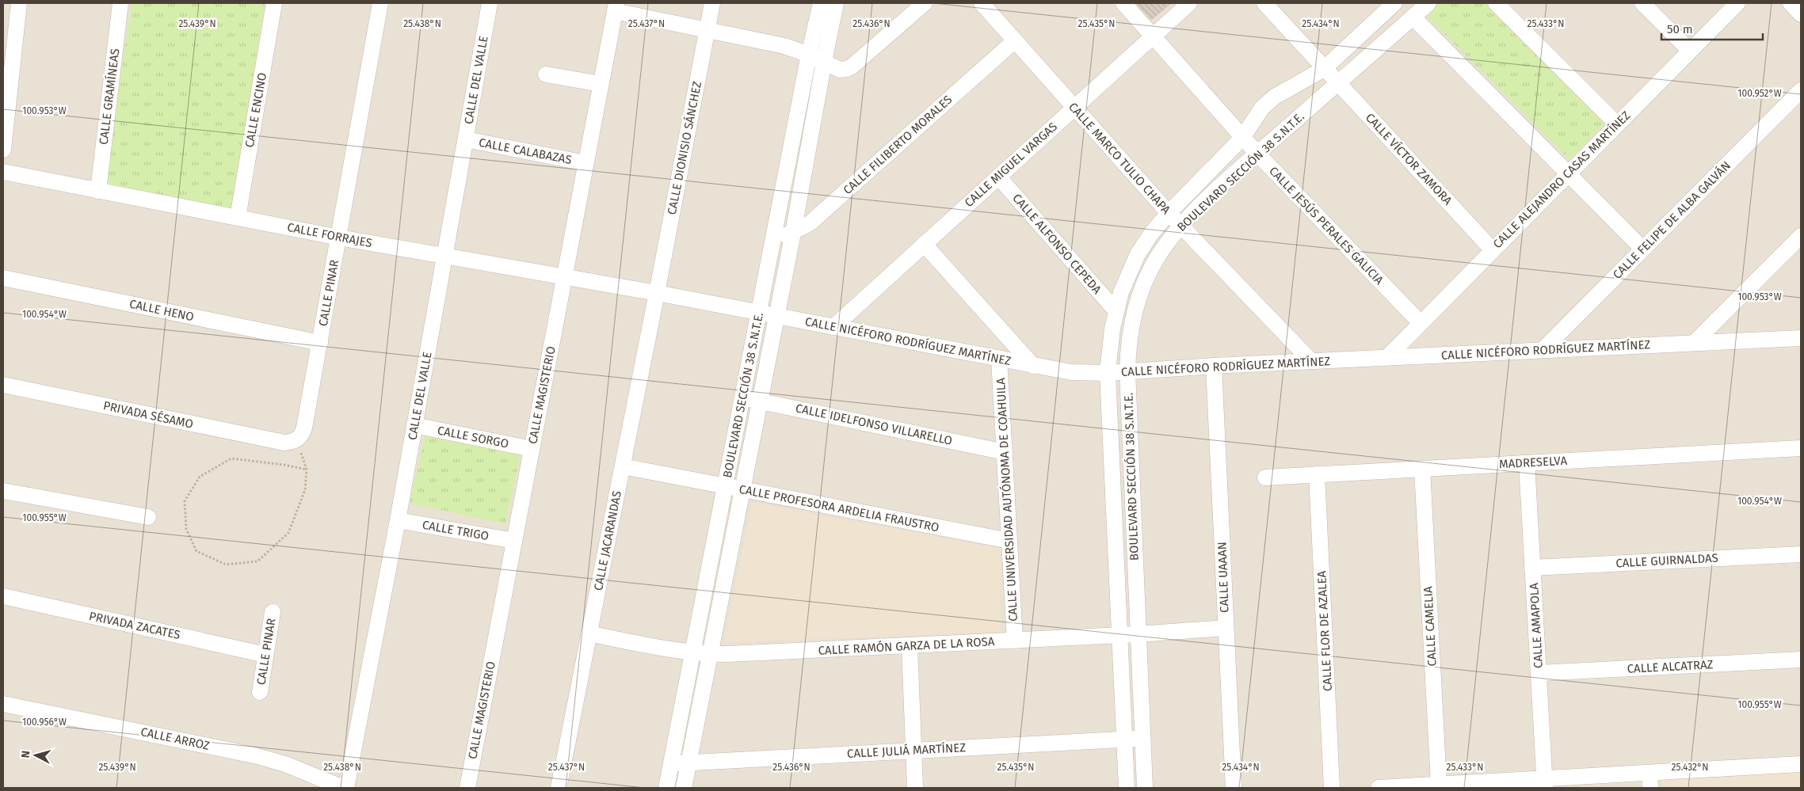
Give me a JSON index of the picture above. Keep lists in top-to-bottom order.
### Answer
{
  "streets": {
    "street": [
      "CALLE DEL VALLE",
      "CALLE GRAMÍNEAS",
      "CALLE ENCINO",
      "CALLE FILIBERTO MORALES",
      "CALLE DIONISIO SÁNCHEZ",
      "CALLE CALABAZAS",
      "CALLE MARCO TULIO CHAPA",
      "CALLE VÍCTOR ZAMORA",
      "CALLE MIGUEL VARGAS",
      "BOULEVARD SECCIÓN 38 S.N.T.E.",
      "CALLE ALEJANDRO CASAS MARTÍNEZ",
      "CALLE FELIPE DE ALBA GALVÁN",
      "CALLE JESÚS PERALES GALICIA",
      "CALLE FORRAJES",
      "CALLE ALFONSO CEPEDA",
      "CALLE PINAR",
      "CALLE HENO",
      "CALLE NICÉFORO RODRÍGUEZ MARTÍNEZ",
      "CALLE MAGISTERIO",
      "PRIVADA SÉSAMO",
      "CALLE IDELFONSO VILLARELLO",
      "CALLE SORGO",
      "MADRESELVA",
      "CALLE UNIVERSIDAD AUTÓNOMA DE COAHUILA",
      "CALLE PROFESORA ARDELIA FRAUSTRO",
      "CALLE TRIGO",
      "CALLE JACARANDAS",
      "CALLE GUIRNALDAS",
      "CALLE UAAAN",
      "PRIVADA ZACATES",
      "CALLE AMAPOLA",
      "CALLE CAMELIA",
      "CALLE FLOR DE AZALEA",
      "CALLE RAMÓN GARZA DE LA ROSA",
      "CALLE ALCATRAZ",
      "CALLE ARROZ",
      "CALLE JULIÁ MARTÍNEZ"
    ]
  },
  "crossings": [
    ["CALLE DEL VALLE", "CALLE CALABAZAS"],
    ["CALLE DEL VALLE", "CALLE FORRAJES"],
    ["CALLE DEL VALLE", "CALLE SORGO"],
    ["CALLE DEL VALLE", "CALLE TRIGO"],
    ["CALLE GRAMÍNEAS", "CALLE FORRAJES"],
    ["CALLE ENCINO", "CALLE FORRAJES"],
    ["CALLE FILIBERTO MORALES", "CALLE MARCO TULIO CHAPA"],
    ["CALLE FILIBERTO MORALES", "BOULEVARD SECCIÓN 38 S.N.T.E."],
    ["CALLE DIONISIO SÁNCHEZ", "CALLE FORRAJES"],
    ["CALLE DIONISIO SÁNCHEZ", "CALLE NICÉFORO RODRÍGUEZ MARTÍNEZ"],
    ["CALLE DIONISIO SÁNCHEZ", "CALLE JACARANDAS"],
    ["CALLE CALABAZAS", "CALLE MAGISTERIO"],
    ["CALLE MARCO TULIO CHAPA", "CALLE MIGUEL VARGAS"],
    ["CALLE MARCO TULIO CHAPA", "BOULEVARD SECCIÓN 38 S.N.T.E."],
    ["CALLE MARCO TULIO CHAPA", "CALLE NICÉFORO RODRÍGUEZ MARTÍNEZ"],
    ["CALLE VÍCTOR ZAMORA", "BOULEVARD SECCIÓN 38 S.N.T.E."],
    ["CALLE VÍCTOR ZAMORA", "CALLE ALEJANDRO CASAS MARTÍNEZ"],
    ["CALLE MIGUEL VARGAS", "CALLE JESÚS PERALES GALICIA"],
    ["CALLE MIGUEL VARGAS", "CALLE ALFONSO CEPEDA"],
    ["CALLE MIGUEL VARGAS", "CALLE NICÉFORO RODRÍGUEZ MARTÍNEZ"],
    ["BOULEVARD SECCIÓN 38 S.N.T.E.", "CALLE JESÚS PERALES GALICIA"],
    ["BOULEVARD SECCIÓN 38 S.N.T.E.", "CALLE ALFONSO CEPEDA"],
    ["BOULEVARD SECCIÓN 38 S.N.T.E.", "CALLE NICÉFORO RODRÍGUEZ MARTÍNEZ"],
    ["BOULEVARD SECCIÓN 38 S.N.T.E.", "CALLE IDELFONSO VILLARELLO"],
    ["BOULEVARD SECCIÓN 38 S.N.T.E.", "CALLE PROFESORA ARDELIA FRAUSTRO"],
    ["BOULEVARD SECCIÓN 38 S.N.T.E.", "CALLE RAMÓN GARZA DE LA ROSA"],
    ["BOULEVARD SECCIÓN 38 S.N.T.E.", "CALLE JULIÁ MARTÍNEZ"],
    ["CALLE ALEJANDRO CASAS MARTÍNEZ", "CALLE JESÚS PERALES GALICIA"],
    ["CALLE ALEJANDRO CASAS MARTÍNEZ", "CALLE NICÉFORO RODRÍGUEZ MARTÍNEZ"],
    ["CALLE FELIPE DE ALBA GALVÁN", "CALLE NICÉFORO RODRÍGUEZ MARTÍNEZ"],
    ["CALLE FORRAJES", "CALLE PINAR"],
    ["CALLE FORRAJES", "CALLE NICÉFORO RODRÍGUEZ MARTÍNEZ"],
    ["CALLE FORRAJES", "CALLE MAGISTERIO"],
    ["CALLE FORRAJES", "CALLE JACARANDAS"],
    ["CALLE PINAR", "CALLE HENO"],
    ["CALLE PINAR", "PRIVADA SÉSAMO"],
    ["CALLE PINAR", "PRIVADA ZACATES"],
    ["CALLE NICÉFORO RODRÍGUEZ MARTÍNEZ", "CALLE UNIVERSIDAD AUTÓNOMA DE COAHUILA"],
    ["CALLE NICÉFORO RODRÍGUEZ MARTÍNEZ", "CALLE JACARANDAS"],
    ["CALLE NICÉFORO RODRÍGUEZ MARTÍNEZ", "CALLE UAAAN"],
    ["CALLE MAGISTERIO", "CALLE SORGO"],
    ["CALLE MAGISTERIO", "CALLE TRIGO"],
    ["CALLE IDELFONSO VILLARELLO", "CALLE UNIVERSIDAD AUTÓNOMA DE COAHUILA"],
    ["MADRESELVA", "CALLE AMAPOLA"],
    ["MADRESELVA", "CALLE CAMELIA"],
    ["MADRESELVA", "CALLE FLOR DE AZALEA"],
    ["CALLE UNIVERSIDAD AUTÓNOMA DE COAHUILA", "CALLE PROFESORA ARDELIA FRAUSTRO"],
    ["CALLE UNIVERSIDAD AUTÓNOMA DE COAHUILA", "CALLE RAMÓN GARZA DE LA ROSA"],
    ["CALLE PROFESORA ARDELIA FRAUSTRO", "CALLE JACARANDAS"],
    ["CALLE JACARANDAS", "CALLE RAMÓN GARZA DE LA ROSA"],
    ["CALLE GUIRNALDAS", "CALLE AMAPOLA"],
    ["CALLE UAAAN", "CALLE RAMÓN GARZA DE LA ROSA"],
    ["CALLE AMAPOLA", "CALLE ALCATRAZ"]
  ],
  "scale_bar": "50 m",
  "north": "left",
  "coordinates": [
    "25.439°N",
    "25.438°N",
    "25.437°N",
    "25.436°N",
    "25.435°N",
    "25.434°N",
    "25.433°N",
    "100.952°W",
    "100.953°W",
    "100.954°W",
    "100.955°W",
    "100.956°W",
    "25.432°N"
  ]
}
